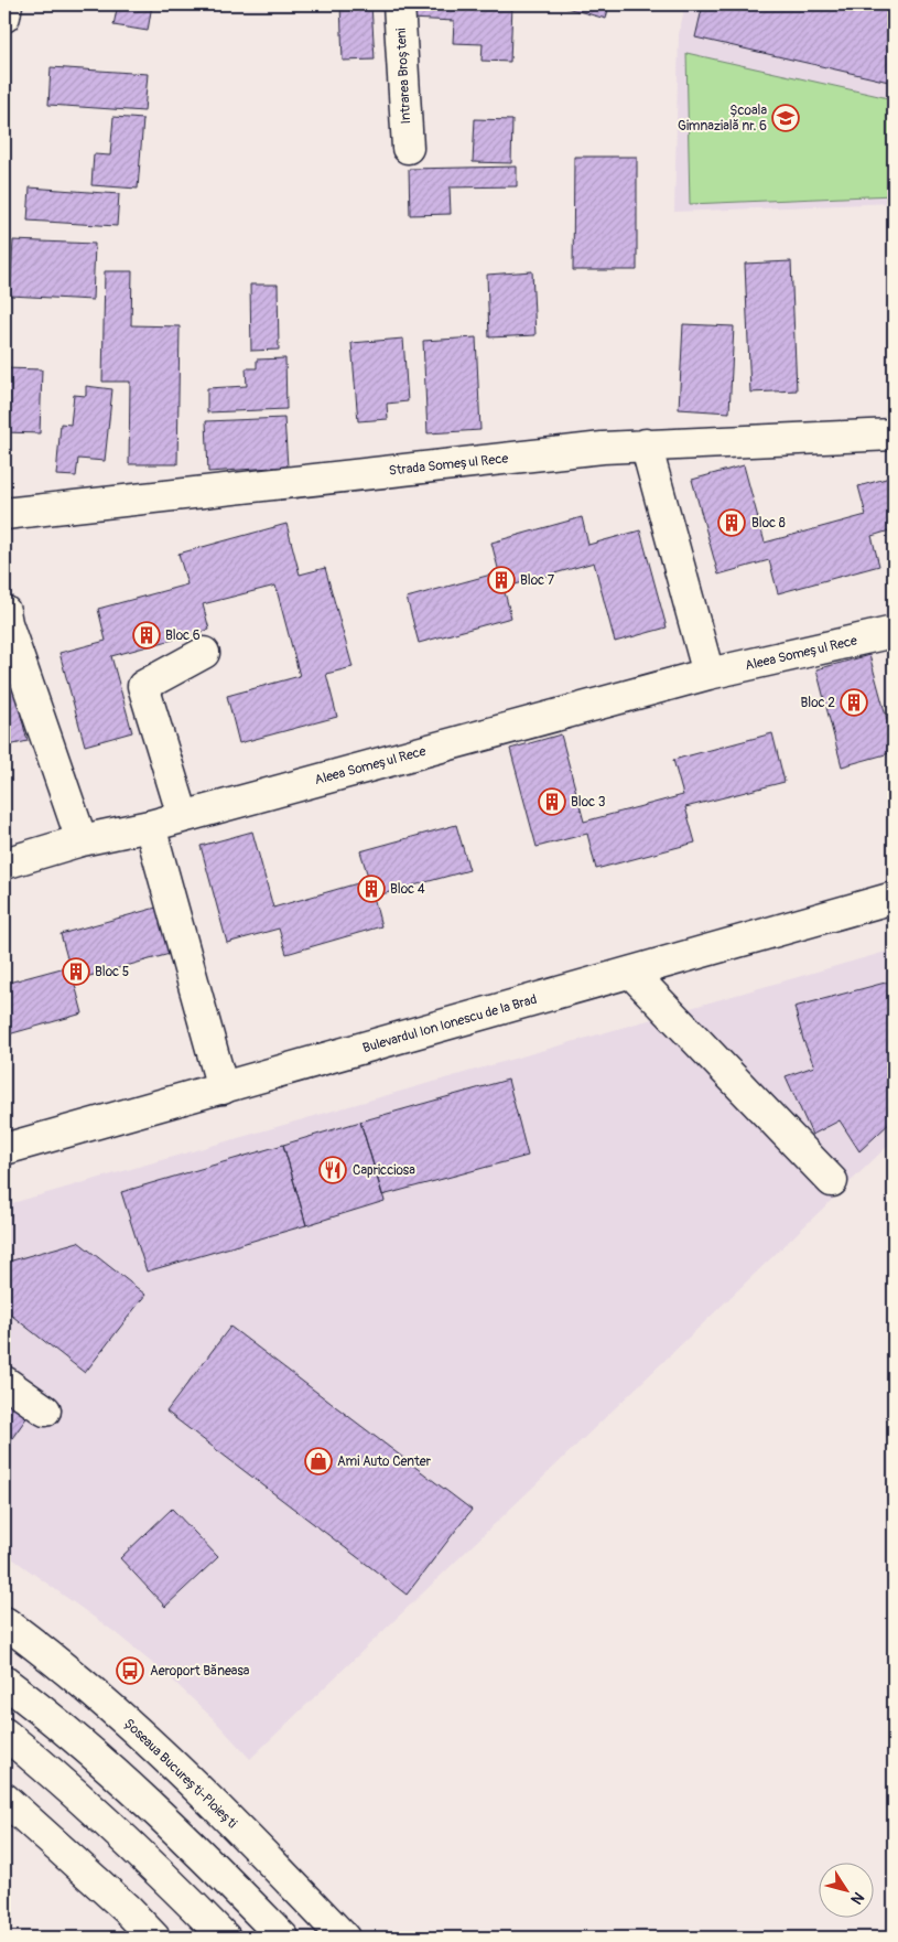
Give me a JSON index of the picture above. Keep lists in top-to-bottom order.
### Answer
{
  "streets": {
    "main road": [
      "Intrarea Broșteni",
      "Strada Someșul Rece",
      "Aleea Someșul Rece",
      "Bulevardul Ion Ionescu de la Brad",
      "Șoseaua București-Ploiești"
    ]
  },
  "places": {
    "school or university": ["Școala Gimnazială nr. 6"],
    "building": [
      "Bloc 8",
      "Bloc 7",
      "Bloc 6",
      "Bloc 2",
      "Bloc 3",
      "Bloc 4",
      "Bloc 5"
    ],
    "restaurant": ["Capricciosa"],
    "shop": ["Ami Auto Center"],
    "bus stop": ["Aeroport Băneasa"]
  },
  "north": "bottom right"
}
